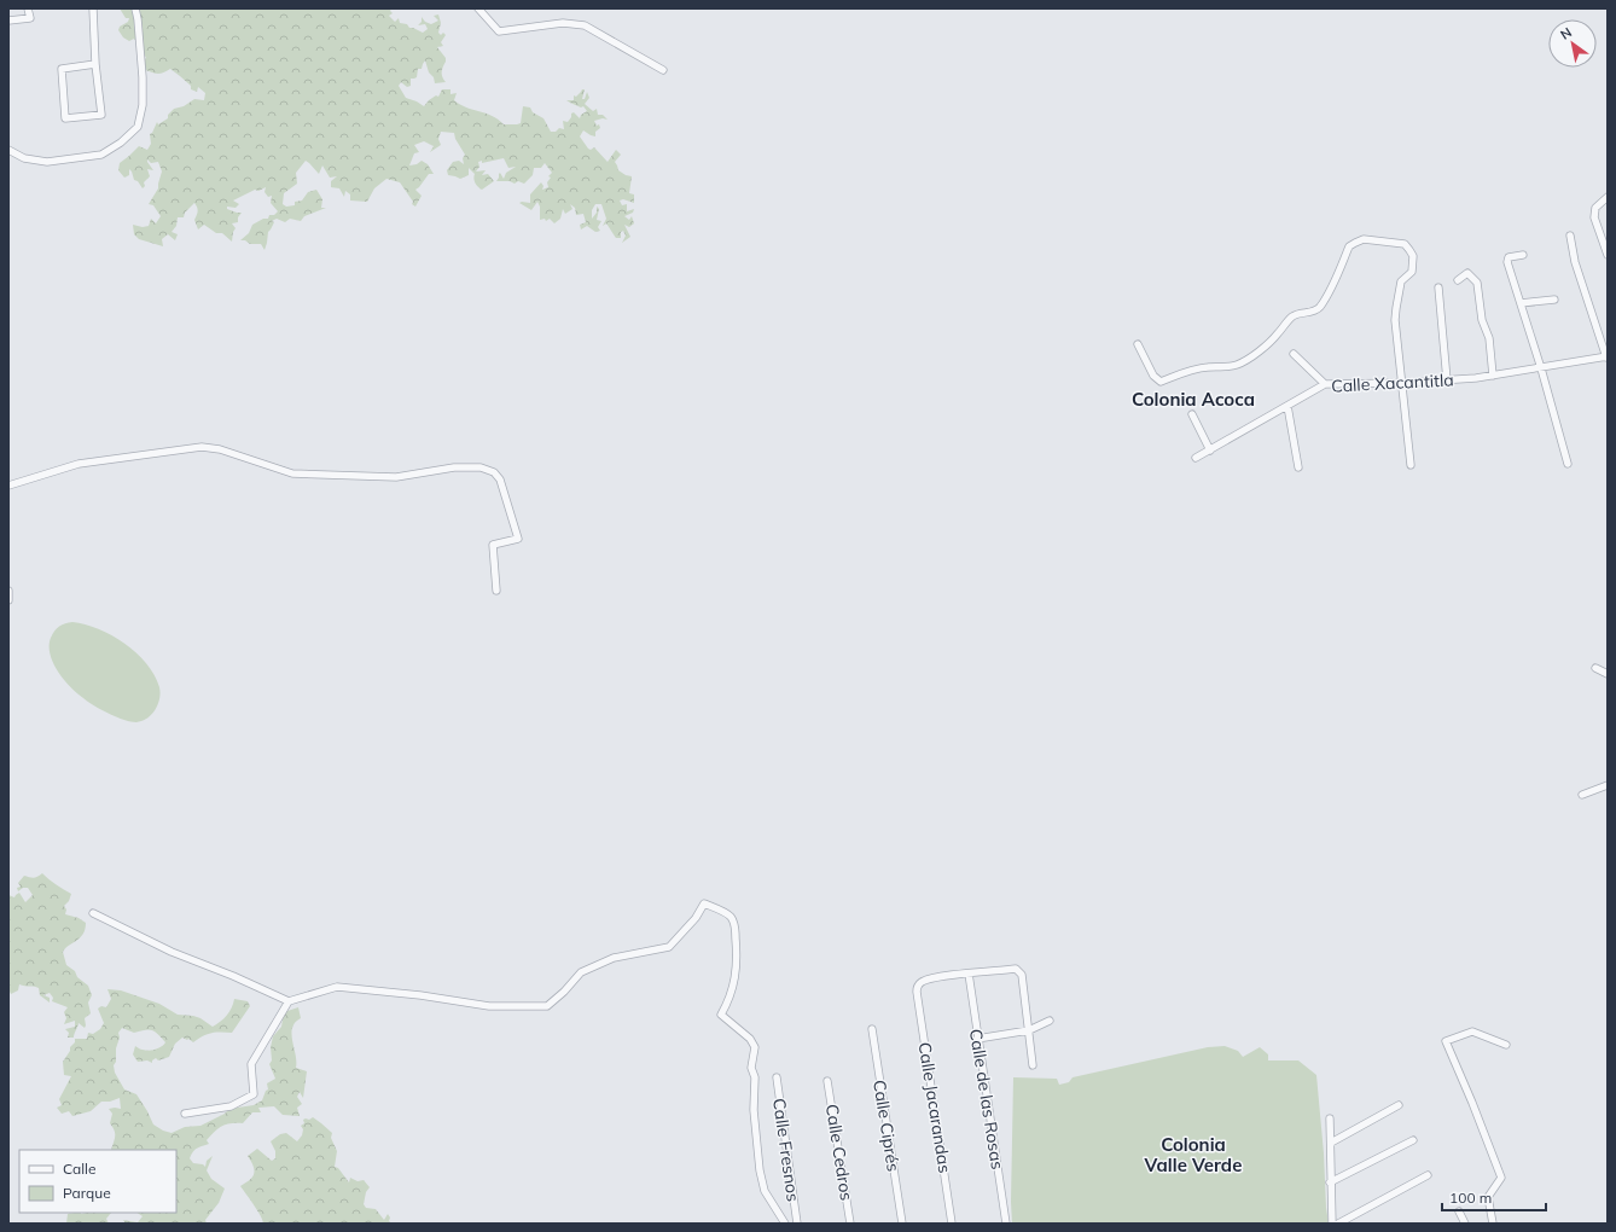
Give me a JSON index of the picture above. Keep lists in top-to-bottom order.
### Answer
{
  "streets": {
    "street": [
      "Calle Xacantitla",
      "Calle de las Rosas",
      "Calle Jacarandas",
      "Calle Ciprés",
      "Calle Fresnos",
      "Calle Cedros"
    ]
  },
  "crossings": [
    ["Calle de las Rosas", "Calle Jacarandas"]
  ],
  "districts": ["Colonia Acoca", "Colonia Valle Verde"],
  "legend": ["Calle", "Parque"],
  "scale_bar": "100 m",
  "north": "top left"
}
